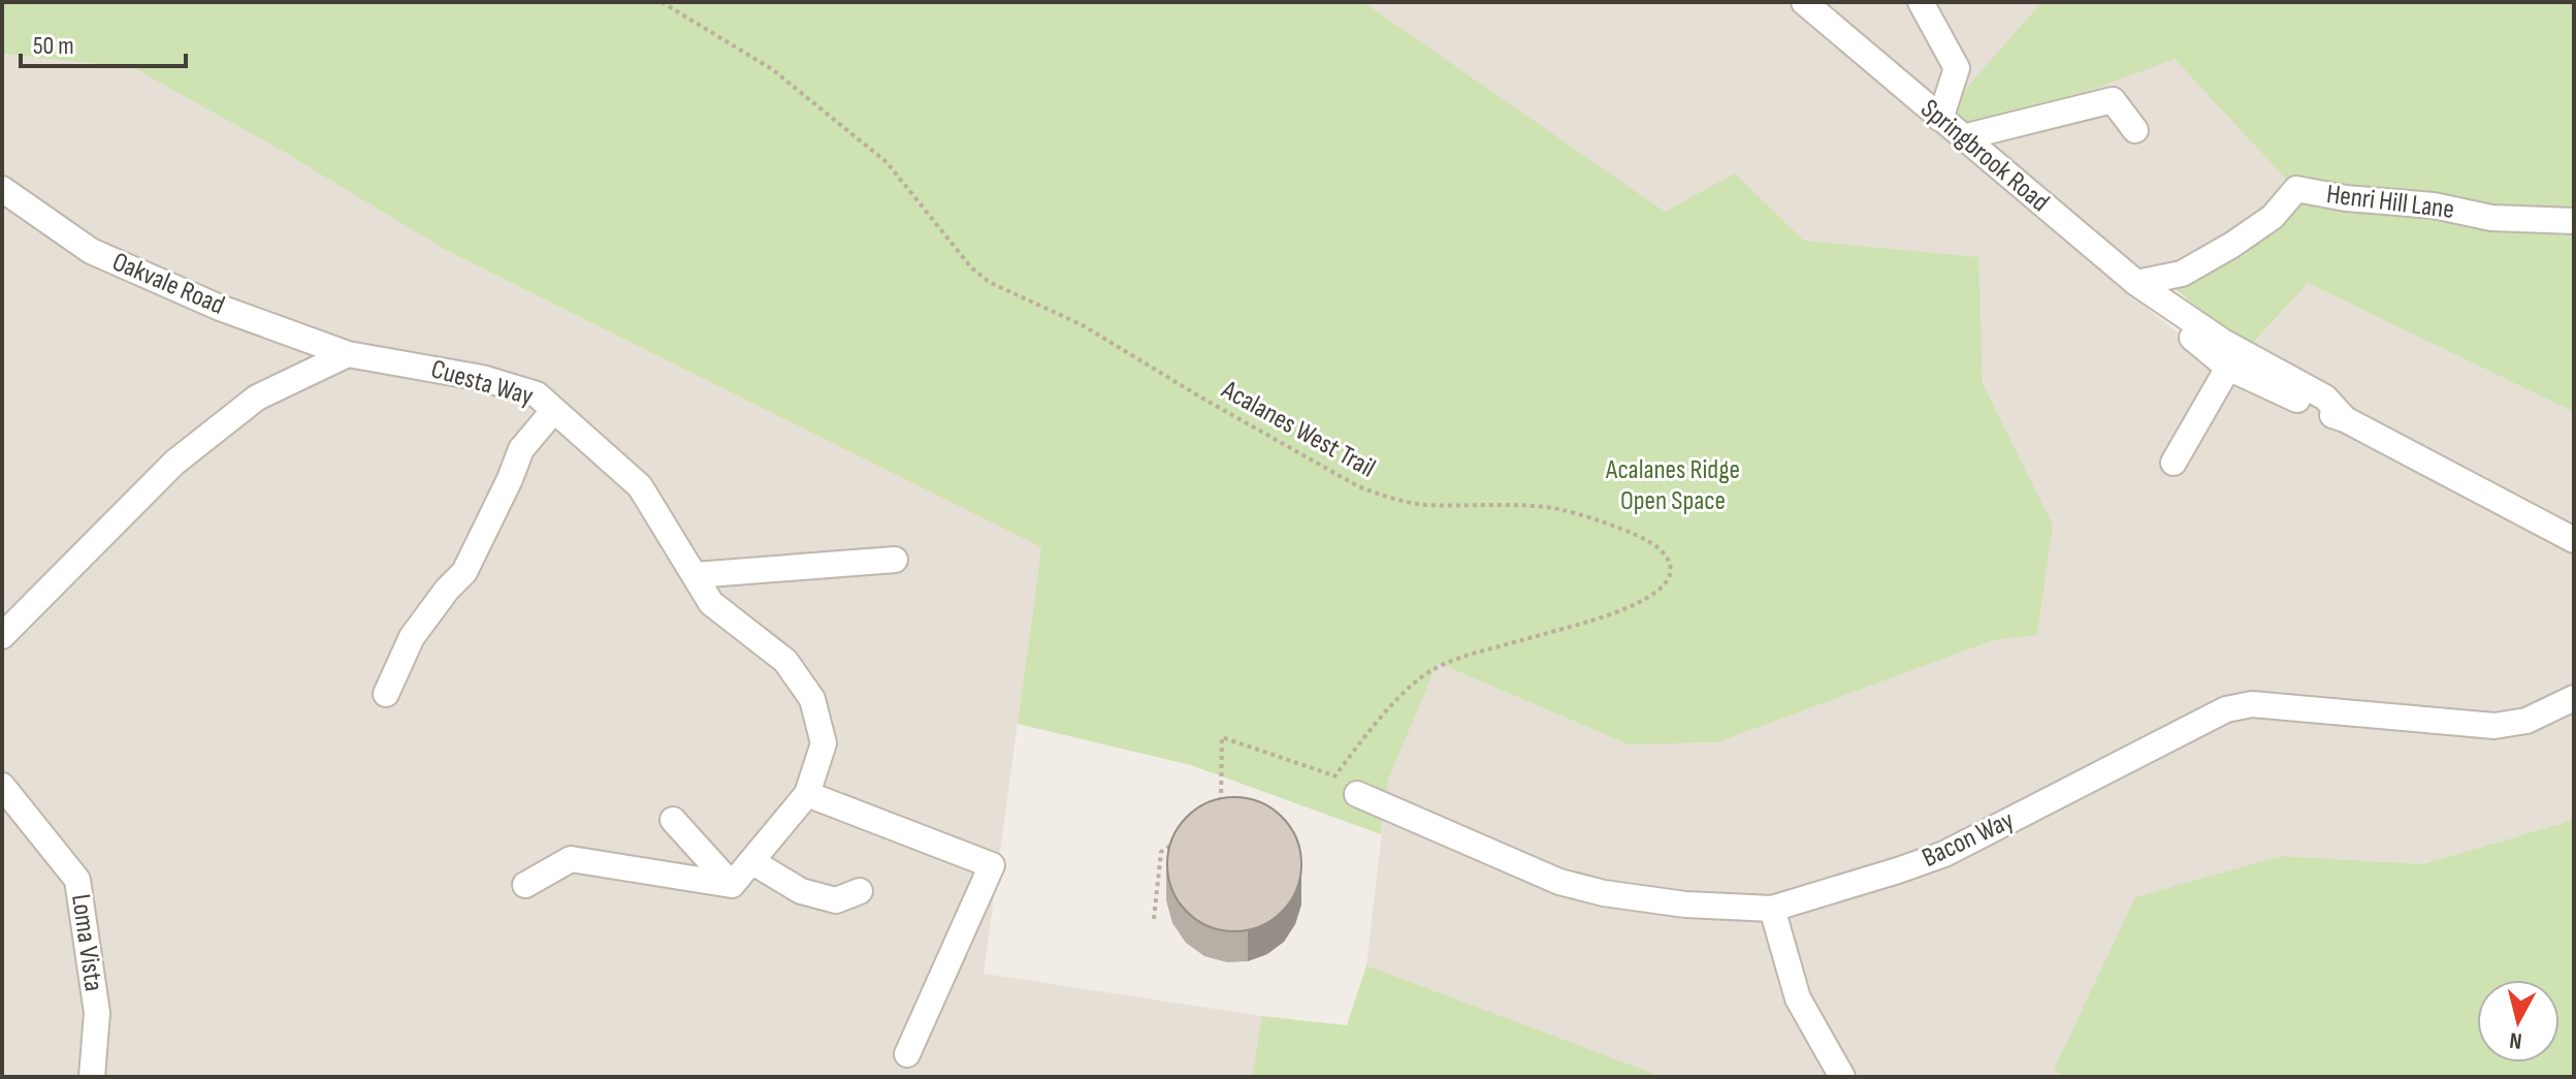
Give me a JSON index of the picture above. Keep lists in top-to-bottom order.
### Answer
{
  "streets": {
    "street": [
      "Springbrook Road",
      "Henri Hill Lane",
      "Oakvale Road",
      "Cuesta Way",
      "Bacon Way",
      "Loma Vista"
    ],
    "path": ["Acalanes West Trail"]
  },
  "crossings": [
    ["Springbrook Road", "Henri Hill Lane"],
    ["Oakvale Road", "Cuesta Way"]
  ],
  "parks": ["Acalanes Ridge Open Space"],
  "scale_bar": "50 m",
  "north": "bottom"
}
